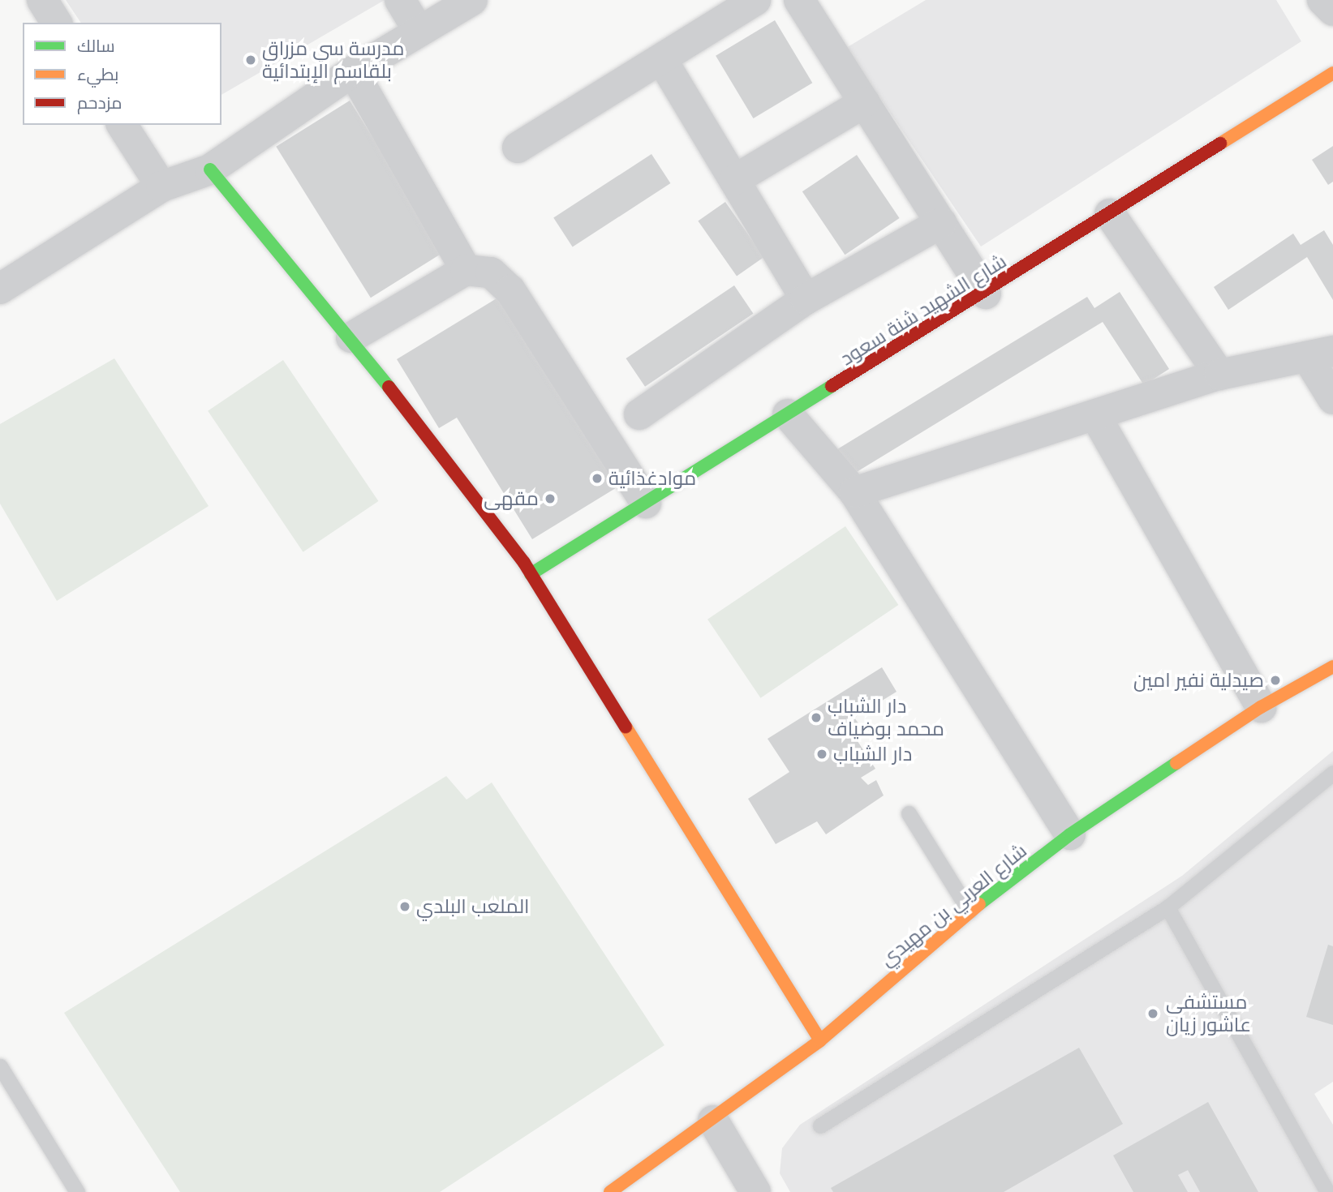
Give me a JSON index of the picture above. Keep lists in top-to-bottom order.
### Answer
{
  "streets": {
    "street": ["شارع الشهيد شنة سعود", "شارع العربي بن مهيدي"]
  },
  "places": [
    "مدرسة سي مزراق بلقاسم الإبتدائية",
    "موادغذائية",
    "مقهى",
    "صيدلية نفير امين",
    "دار الشباب محمد بوضياف",
    "دار الشباب",
    "الملعب البلدي",
    "مستشفى عاشور زيان"
  ],
  "legend": ["سالك", "بطيء", "مزدحم"]
}
